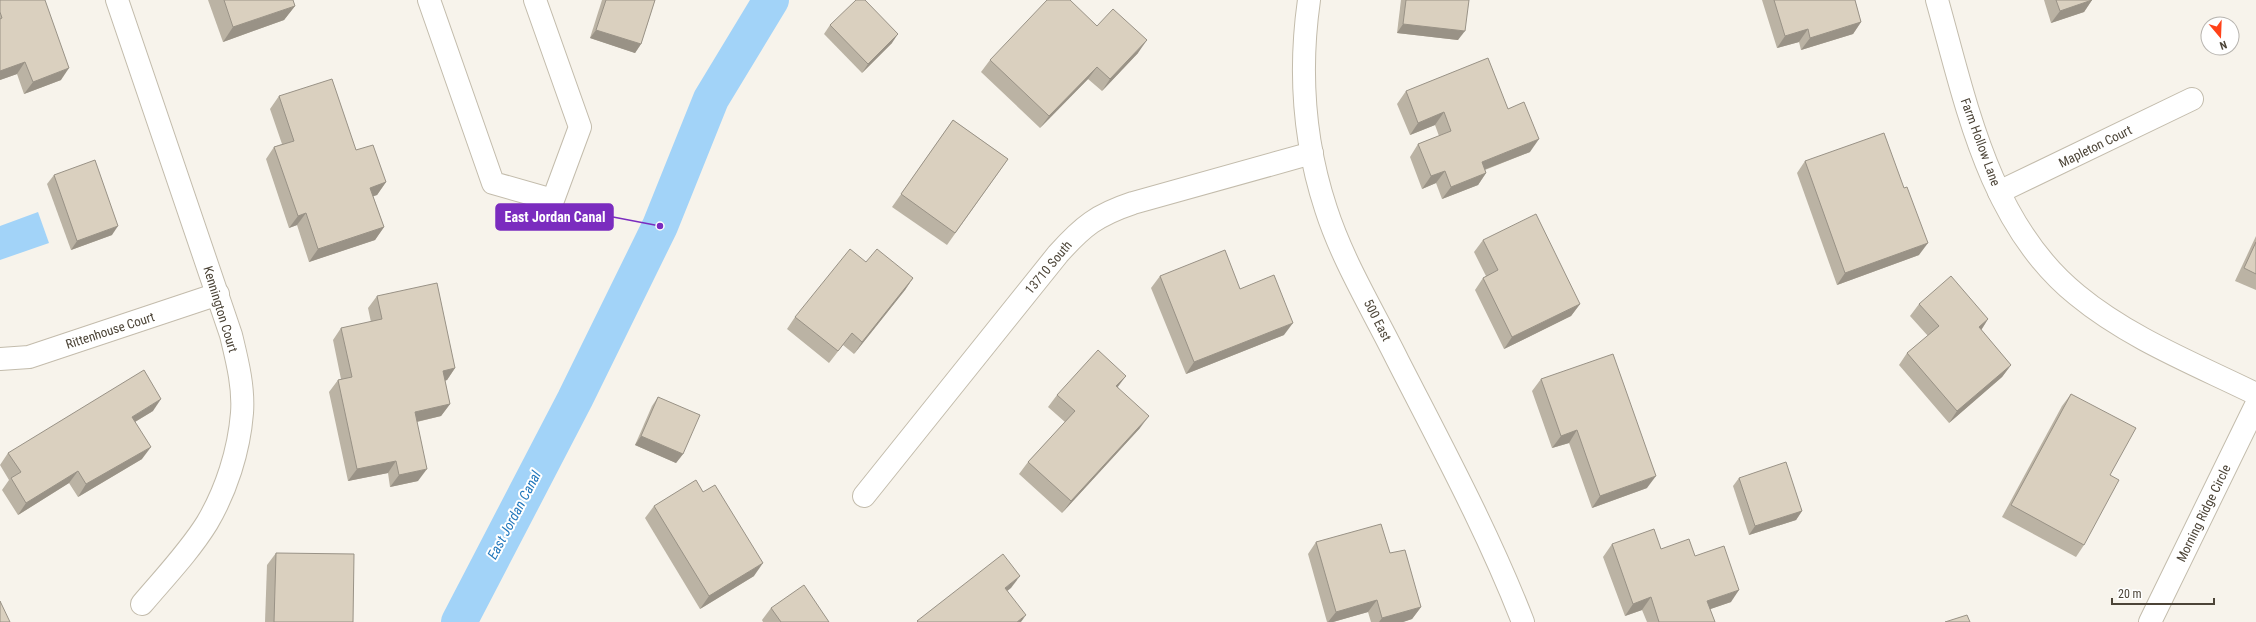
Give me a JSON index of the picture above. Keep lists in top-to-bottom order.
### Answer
{
  "streets": {
    "street": [
      "Farm Hollow Lane",
      "Mapleton Court",
      "13710 South",
      "Kennington Court",
      "500 East",
      "Rittenhouse Court",
      "Morning Ridge Circle"
    ]
  },
  "crossings": [
    ["Farm Hollow Lane", "Mapleton Court"],
    ["13710 South", "500 East"],
    ["Kennington Court", "Rittenhouse Court"]
  ],
  "water": ["East Jordan Canal"],
  "places": ["East Jordan Canal"],
  "scale_bar": "20 m",
  "north": "bottom"
}
